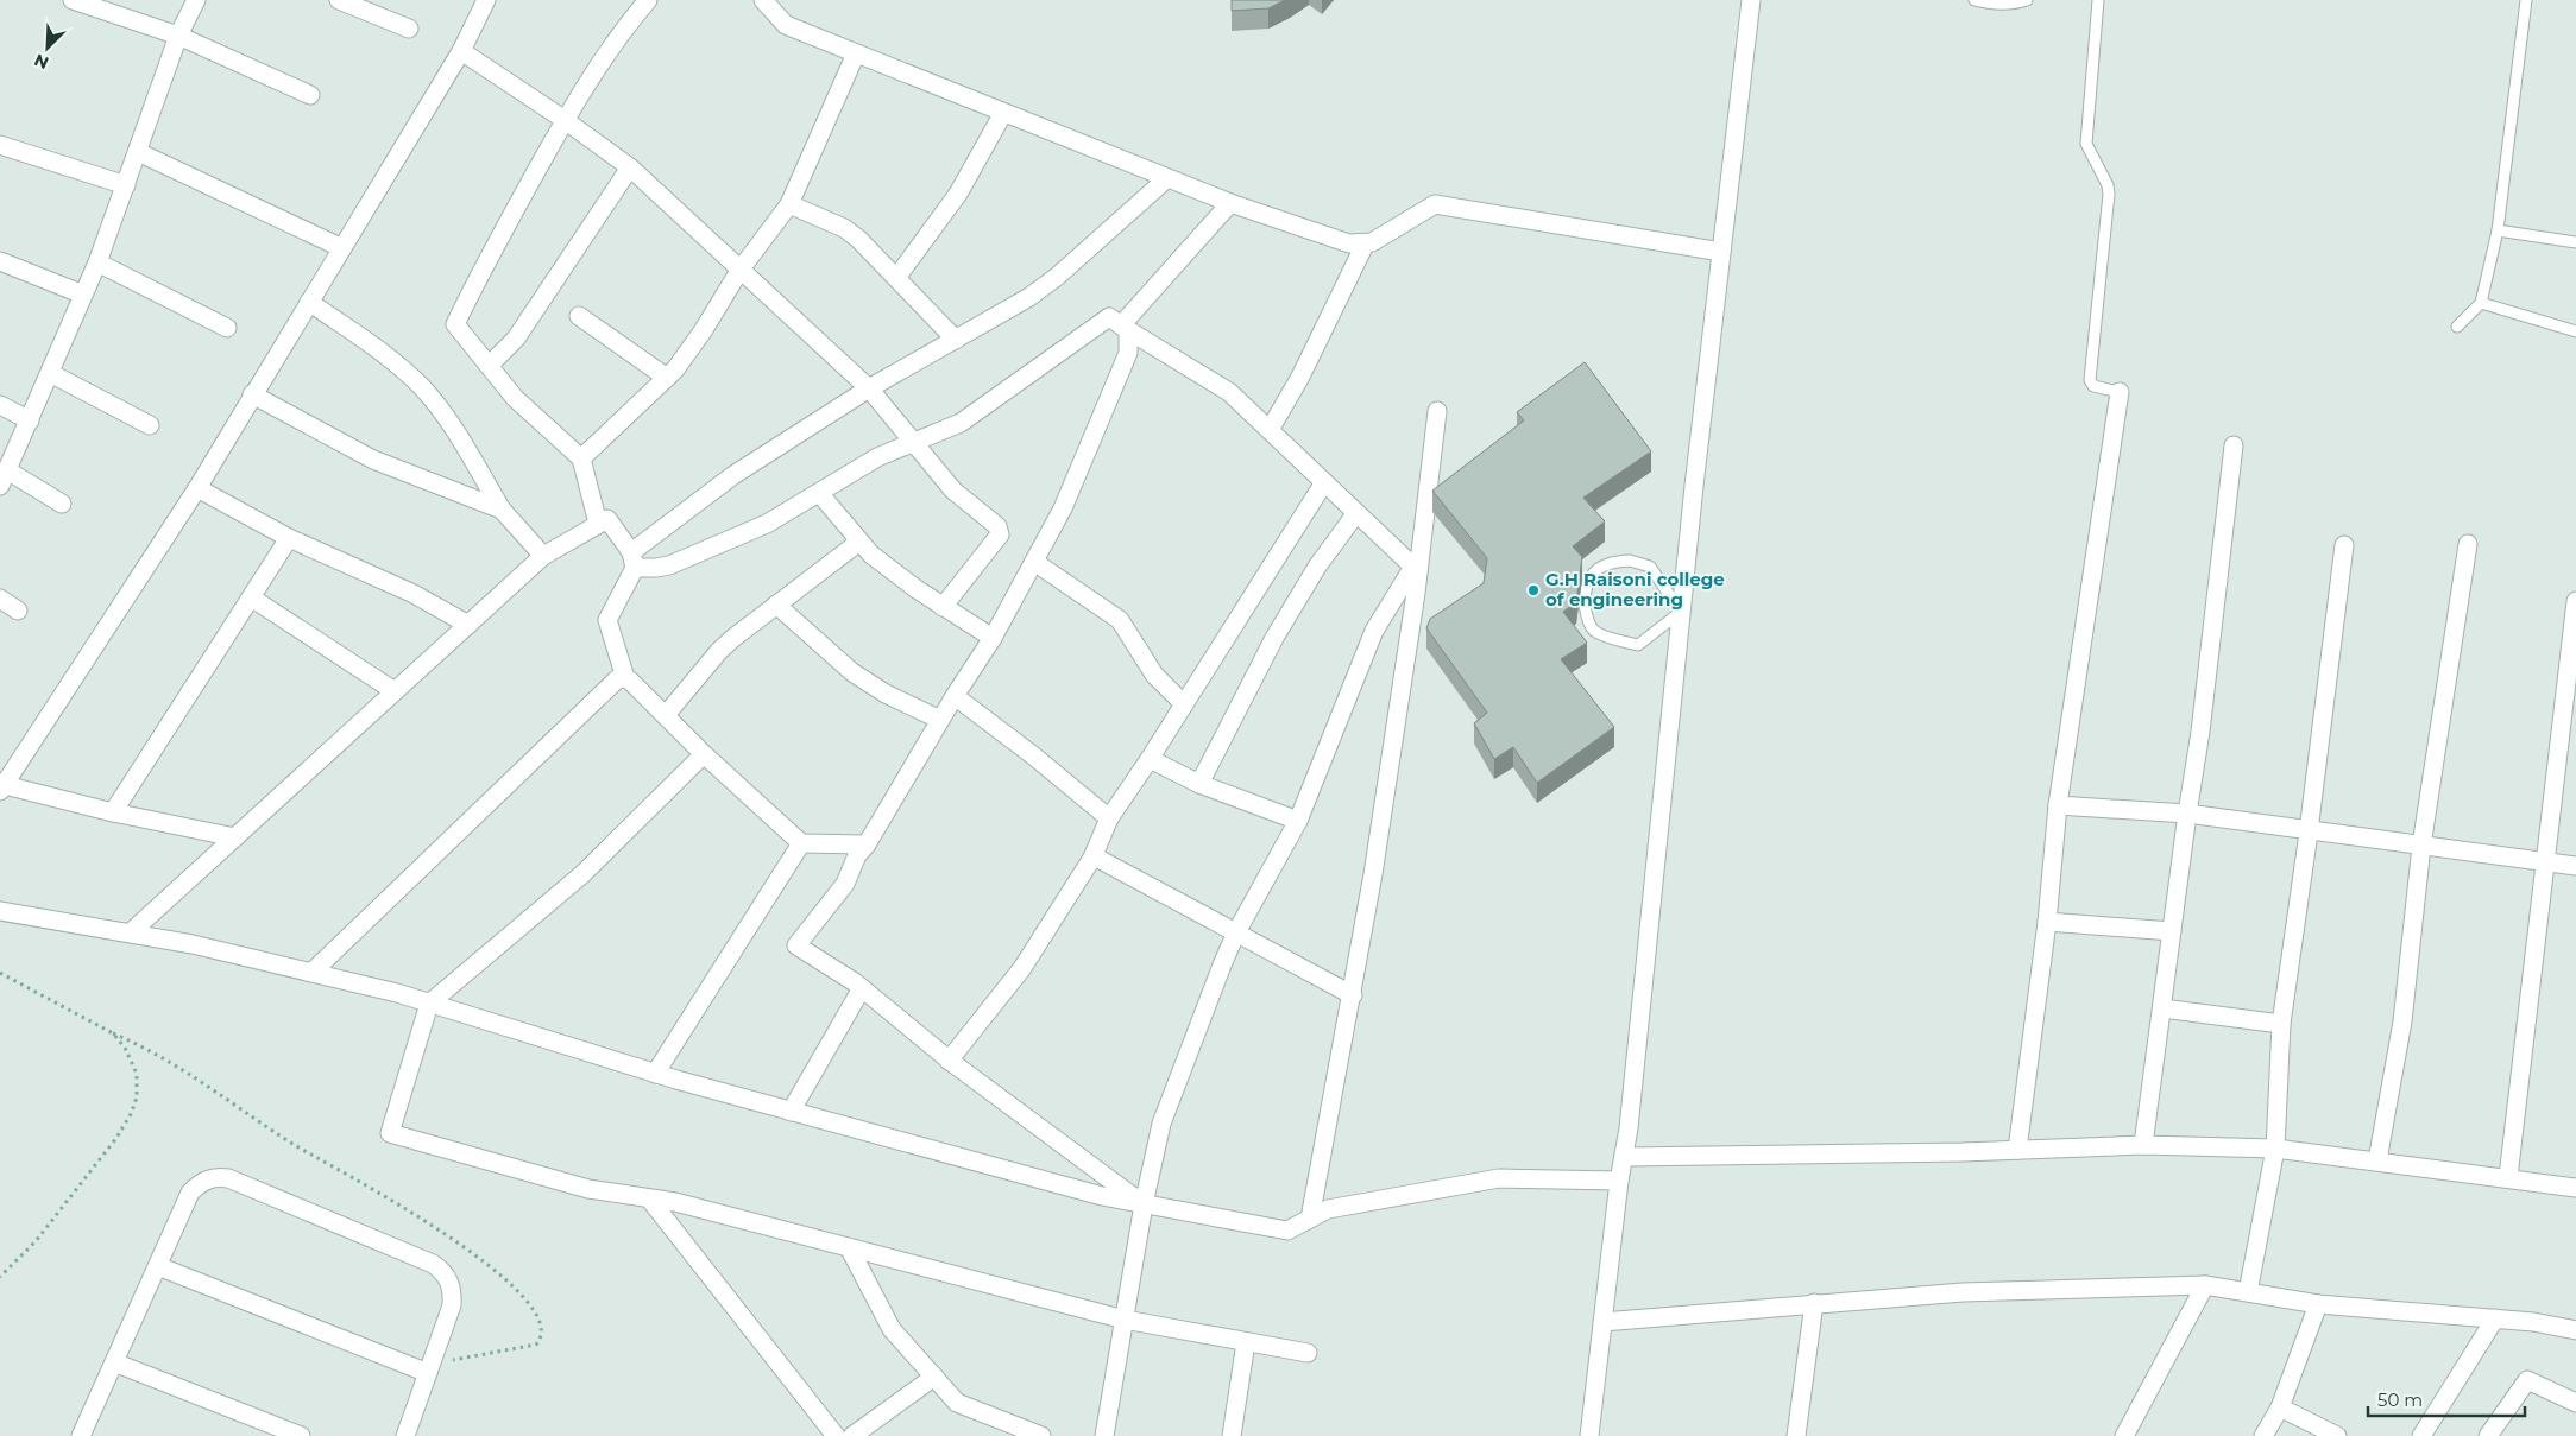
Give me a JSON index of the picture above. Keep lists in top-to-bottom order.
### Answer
{
  "places": ["G.H Raisoni college of engineering"],
  "scale_bar": "50 m",
  "north": "bottom left"
}
